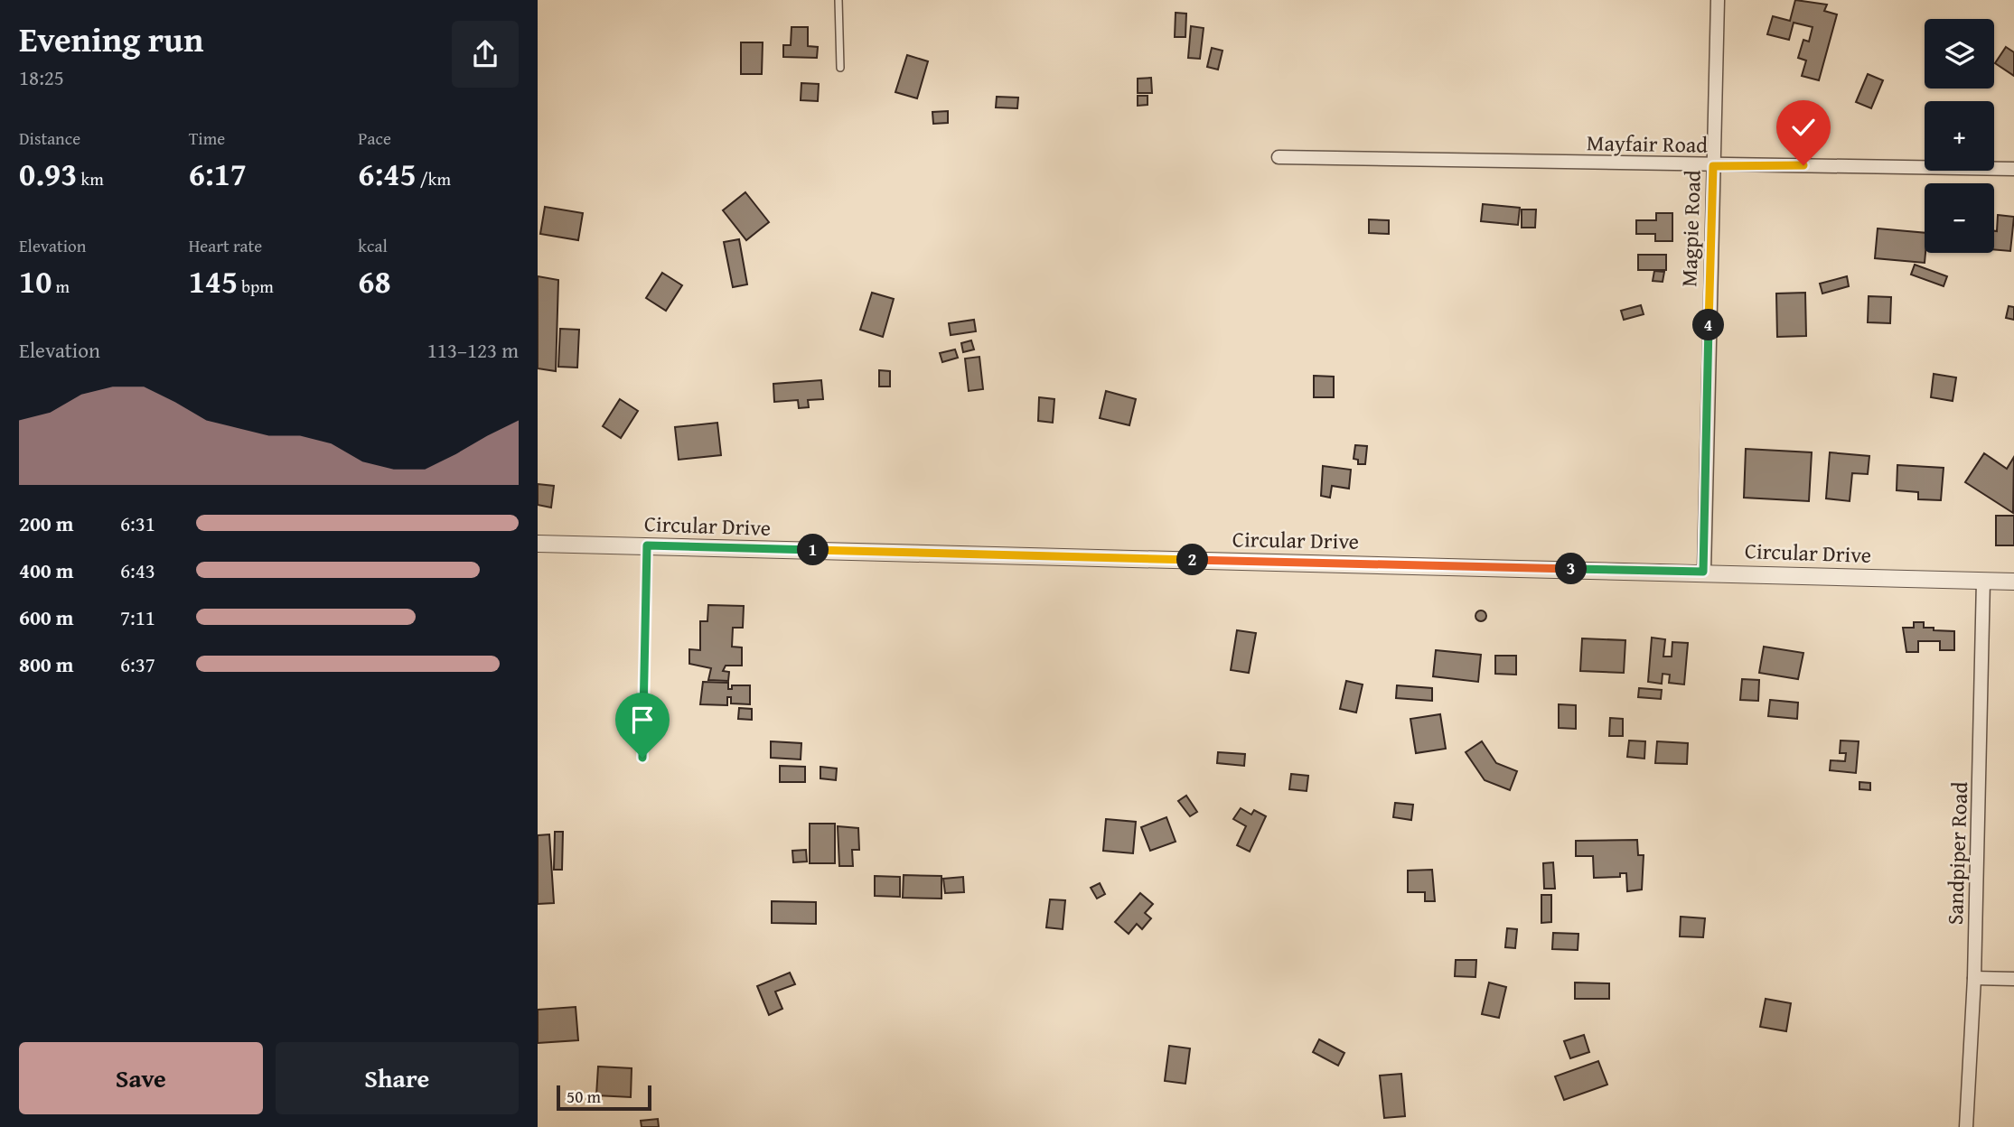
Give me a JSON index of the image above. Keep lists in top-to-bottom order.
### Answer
{
  "streets": {
    "street": [
      "Mayfair Road",
      "Magpie Road",
      "Circular Drive",
      "Sandpiper Road"
    ]
  },
  "crossings": [
    ["Mayfair Road", "Magpie Road"],
    ["Magpie Road", "Circular Drive"],
    ["Circular Drive", "Sandpiper Road"]
  ],
  "scale_bar": "50 m",
  "page": {
    "heading": ["Evening run", "18:25"],
    "map_buttons": ["+", "−"],
    "stats": [
      ["Distance", "0.93 km"],
      ["Time", "6:17"],
      ["Pace", "6:45 /km"],
      ["Elevation", "10 m"],
      ["Heart rate", "145 bpm"],
      ["kcal", "68"]
    ],
    "pins": [
      "4",
      "1",
      "2",
      "3"
    ],
    "chart": ["Elevation", "113–123 m"],
    "list": [
      {
        "name": "200 m",
        "note": "6:31"
      },
      {
        "name": "400 m",
        "note": "6:43"
      },
      {
        "name": "600 m",
        "note": "7:11"
      },
      {
        "name": "800 m",
        "note": "6:37"
      }
    ],
    "buttons": ["Save", "Share"],
    "scale": "50 m"
  }
}
